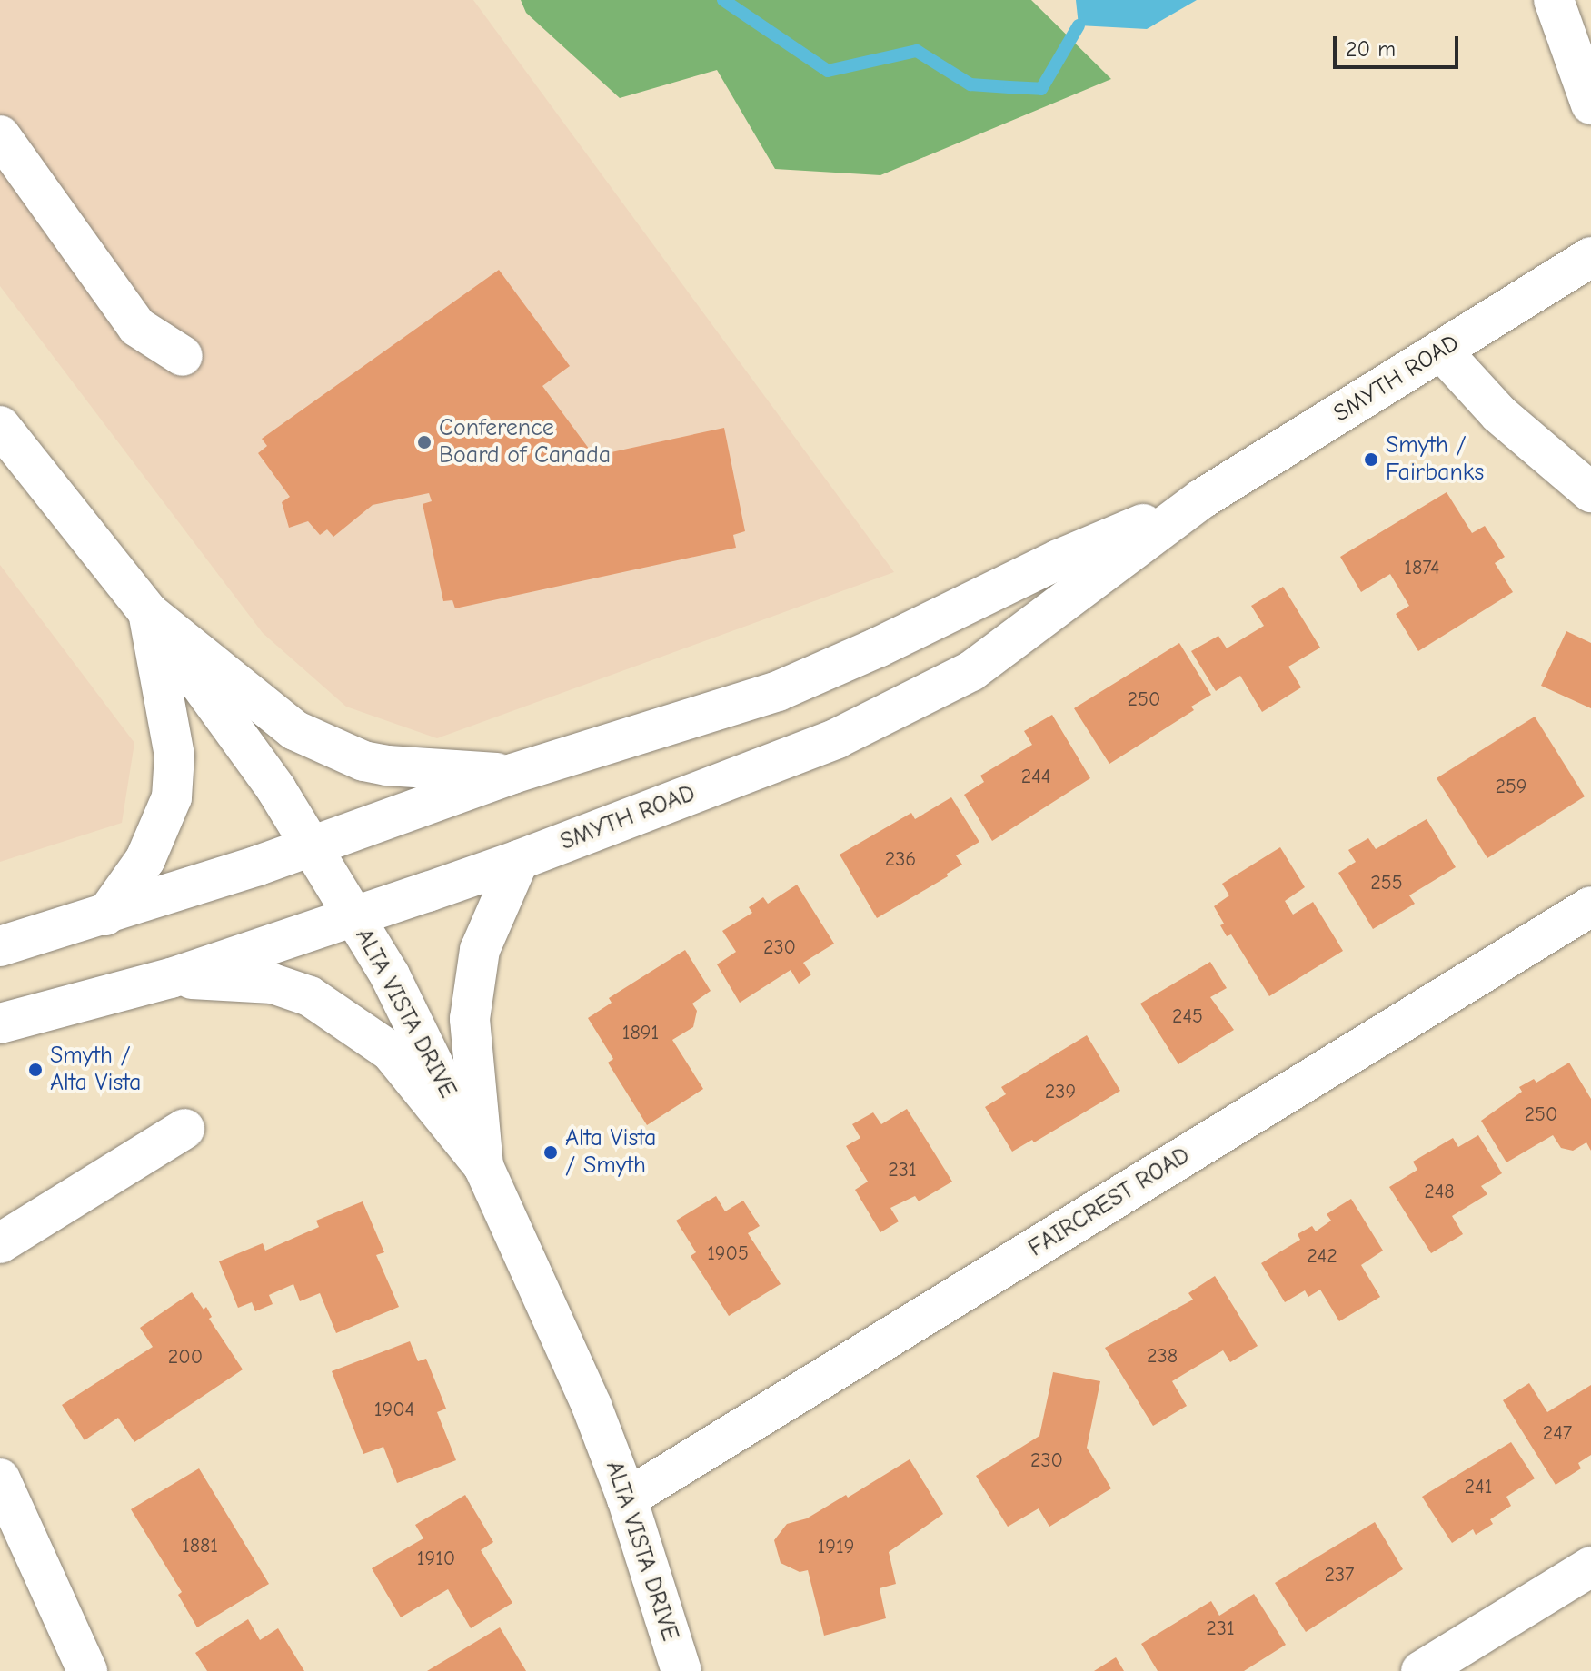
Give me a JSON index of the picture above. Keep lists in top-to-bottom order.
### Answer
{
  "streets": {
    "main road": ["SMYTH ROAD", "ALTA VISTA DRIVE", "FAIRCREST ROAD"]
  },
  "crossings": [
    ["SMYTH ROAD", "ALTA VISTA DRIVE"],
    ["ALTA VISTA DRIVE", "FAIRCREST ROAD"]
  ],
  "places": [
    "Conference Board of Canada",
    "Smyth / Fairbanks",
    "Smyth / Alta Vista",
    "Alta Vista / Smyth"
  ],
  "house_numbers": [
    "1874",
    "250",
    "244",
    "259",
    "236",
    "255",
    "230",
    "245",
    "1891",
    "239",
    "250",
    "231",
    "248",
    "1905",
    "242",
    "238",
    "200",
    "1904",
    "247",
    "230",
    "241",
    "1881",
    "1919",
    "1910",
    "237",
    "231"
  ],
  "scale_bar": "20 m"
}
